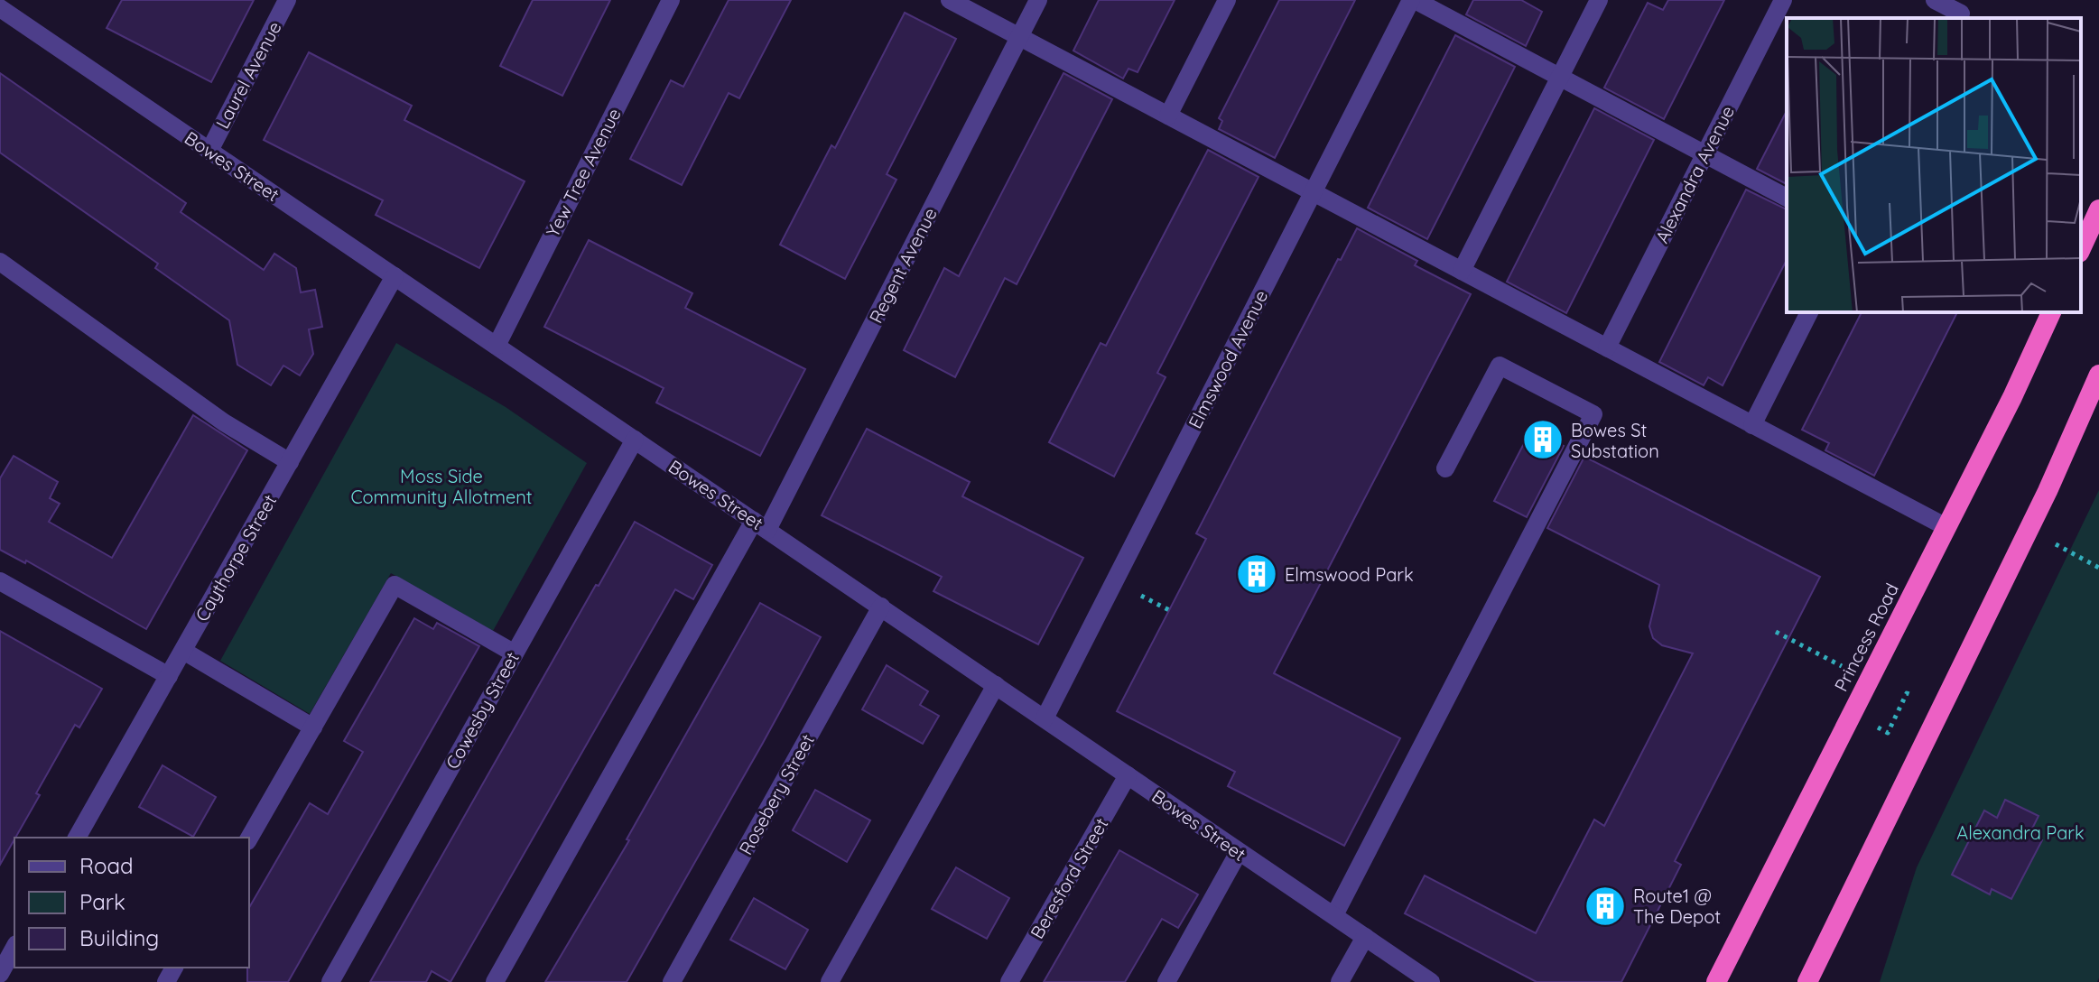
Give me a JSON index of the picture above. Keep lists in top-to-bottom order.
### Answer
{
  "streets": {
    "highway": ["Princess Road"],
    "street": [
      "Laurel Avenue",
      "Bowes Street",
      "Yew Tree Avenue",
      "Alexandra Avenue",
      "Regent Avenue",
      "Elmswood Avenue",
      "Caythorpe Street",
      "Cowesby Street",
      "Rosebery Street",
      "Beresford Street"
    ]
  },
  "crossings": [
    ["Laurel Avenue", "Bowes Street"],
    ["Bowes Street", "Yew Tree Avenue"],
    ["Bowes Street", "Regent Avenue"],
    ["Bowes Street", "Elmswood Avenue"],
    ["Bowes Street", "Caythorpe Street"],
    ["Bowes Street", "Cowesby Street"],
    ["Bowes Street", "Rosebery Street"],
    ["Bowes Street", "Beresford Street"]
  ],
  "parks": ["Moss Side Community Allotment", "Alexandra Park"],
  "places": {
    "building": ["Bowes St Substation", "Elmswood Park", "Route1 @ The Depot"]
  },
  "legend": ["Road", "Park", "Building"]
}
